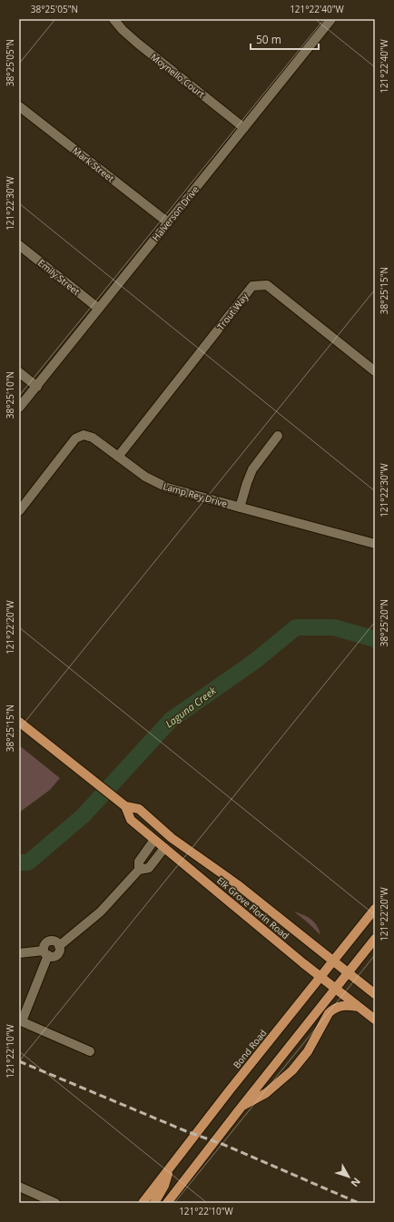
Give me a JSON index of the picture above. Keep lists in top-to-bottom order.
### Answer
{
  "streets": {
    "main road": ["Elk Grove Florin Road", "Bond Road"],
    "street": [
      "Moynello Court",
      "Mark Street",
      "Halverson Drive",
      "Emily Street",
      "Trout Way",
      "Lamp Rey Drive"
    ]
  },
  "crossings": [
    ["Moynello Court", "Halverson Drive"],
    ["Mark Street", "Halverson Drive"],
    ["Halverson Drive", "Emily Street"],
    ["Trout Way", "Lamp Rey Drive"],
    ["Elk Grove Florin Road", "Bond Road"]
  ],
  "water": ["Laguna Creek"],
  "scale_bar": "50 m",
  "north": "bottom right",
  "coordinates": [
    "38°25'05\"N",
    "121°22'40\"W",
    "121°22'30\"W",
    "38°25'15\"N",
    "38°25'10\"N",
    "38°25'20\"N",
    "121°22'20\"W",
    "121°22'10\"W"
  ]
}
